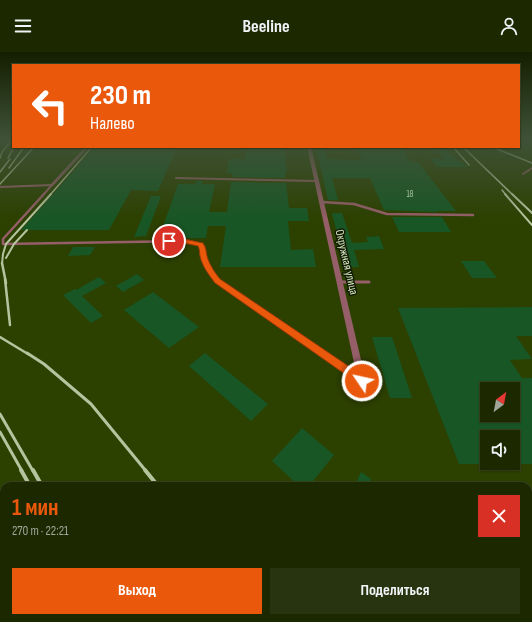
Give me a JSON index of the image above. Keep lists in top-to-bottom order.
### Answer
{
  "streets": {
    "street": ["Окружная улица"]
  },
  "house_numbers": ["18"],
  "north": "top right",
  "page": {
    "header": "Beeline",
    "turn": ["230 m", "Налево"],
    "heading": ["1 мин", "270 m · 22:21"],
    "buttons": ["Выход", "Поделиться"]
  }
}
